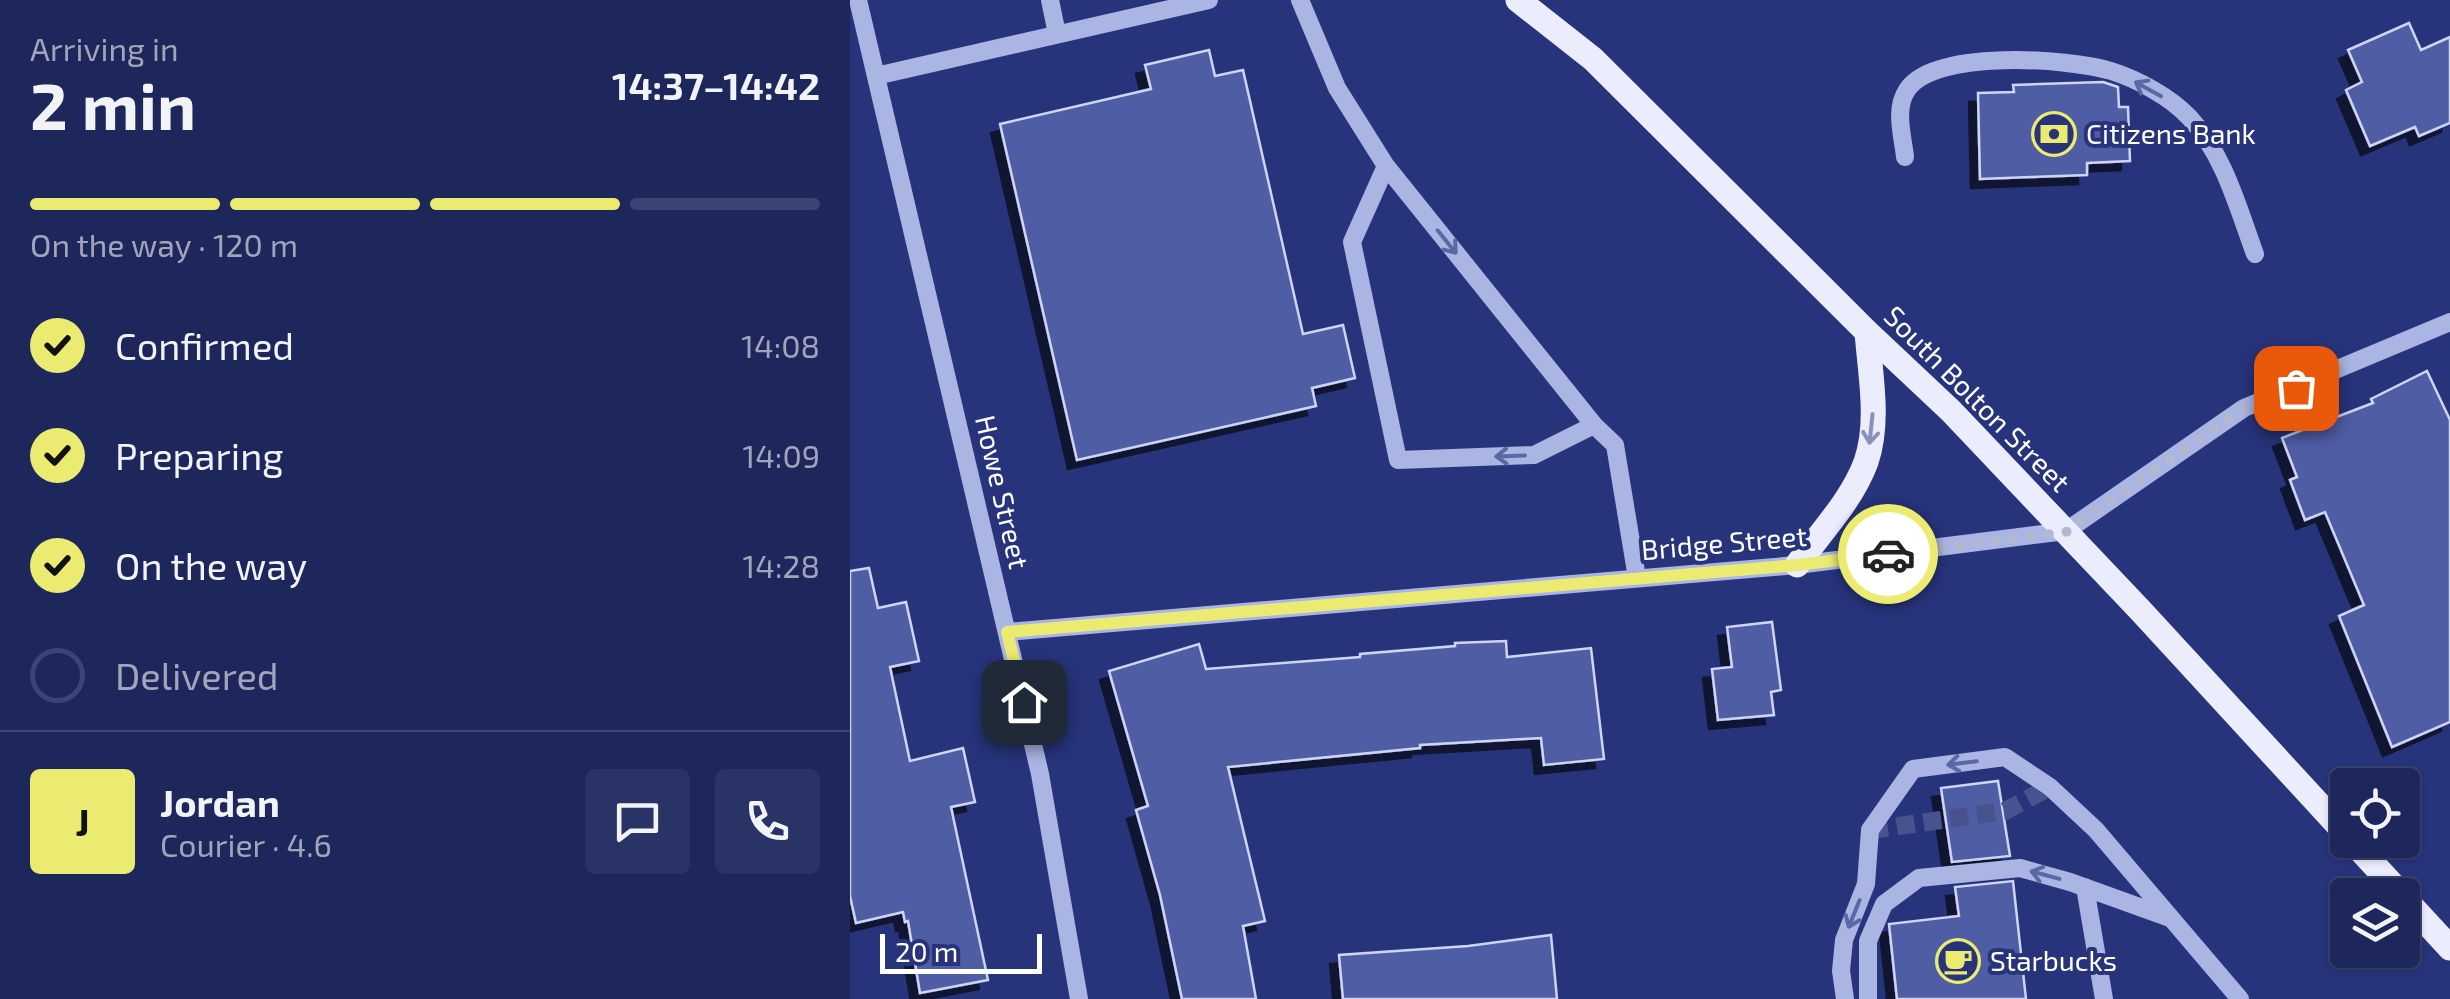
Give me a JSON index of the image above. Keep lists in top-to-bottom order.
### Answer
{
  "streets": {
    "main road": ["South Bolton Street"],
    "street": ["Howe Street", "Bridge Street"]
  },
  "crossings": [
    ["South Bolton Street", "Bridge Street"],
    ["Howe Street", "Bridge Street"]
  ],
  "places": {
    "bank": ["Citizens Bank"],
    "cafe": ["Starbucks"]
  },
  "scale_bar": "20 m",
  "page": {
    "heading": ["2 min", "Arriving in", "14:37–14:42"],
    "panel": ["Jordan", "Courier · 4.6"],
    "bar": "On the way · 120 m",
    "list": [
      ["Confirmed", "14:08"],
      ["Preparing", "14:09"],
      ["On the way", "14:28"],
      "Delivered"
    ],
    "round": "J",
    "scale": "20 m"
  }
}
